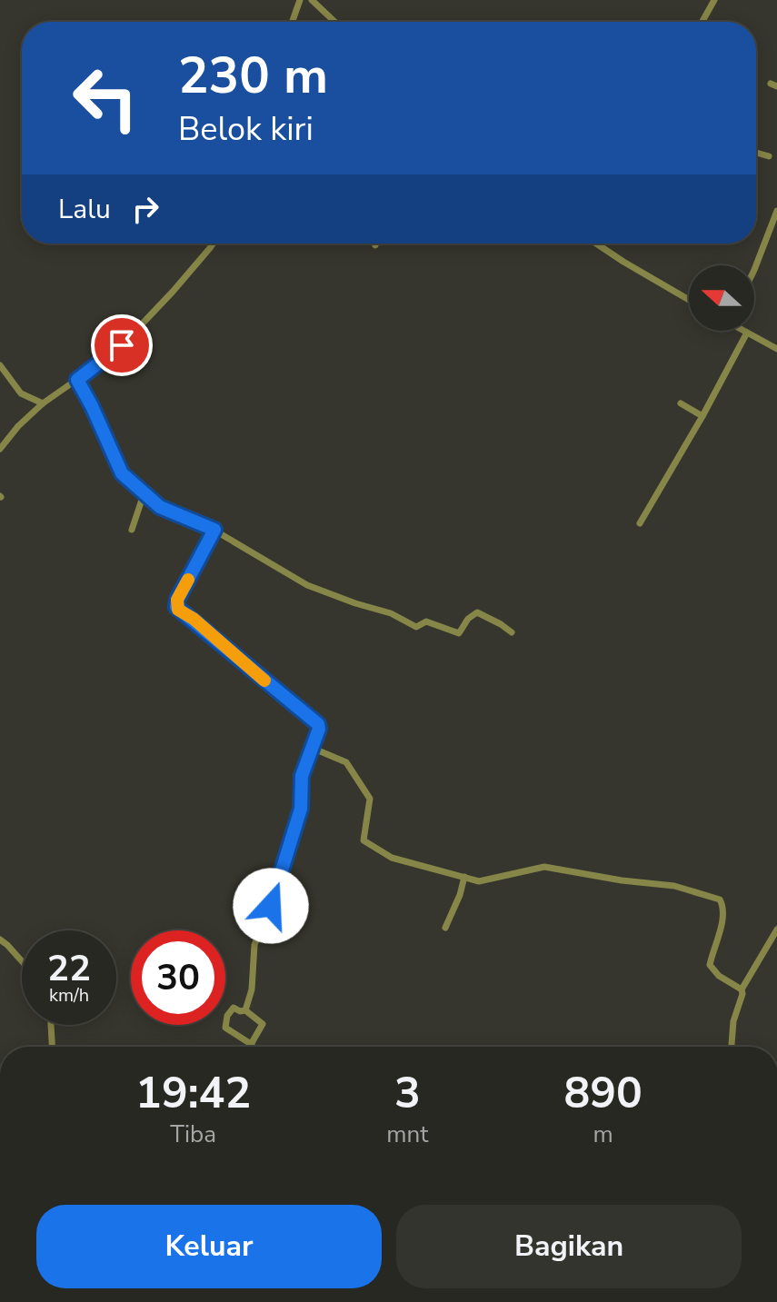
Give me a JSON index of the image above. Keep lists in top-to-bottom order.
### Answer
{
  "north": "left",
  "page": {
    "turn": ["230 m", "Belok kiri"],
    "then": "Lalu",
    "speed": "22 km/h",
    "limit": "30",
    "eta": [
      "19:42",
      "Tiba",
      "3",
      "mnt",
      "890",
      "m"
    ],
    "buttons": ["Keluar", "Bagikan"]
  }
}
